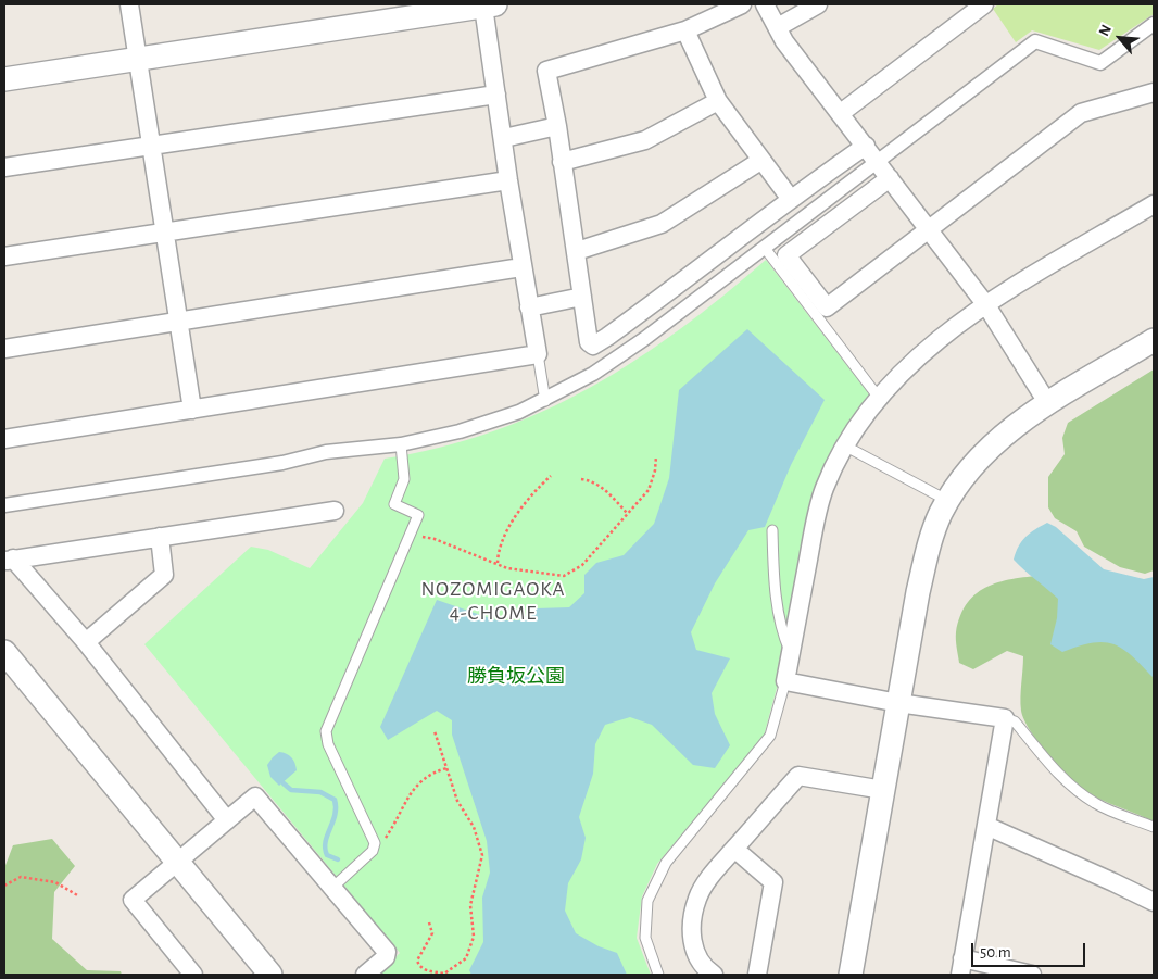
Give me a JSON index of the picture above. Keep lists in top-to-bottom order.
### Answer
{
  "districts": ["NOZOMIGAOKA 4-CHOME"],
  "parks": ["勝負坂公園"],
  "scale_bar": "50 m",
  "north": "top left"
}
